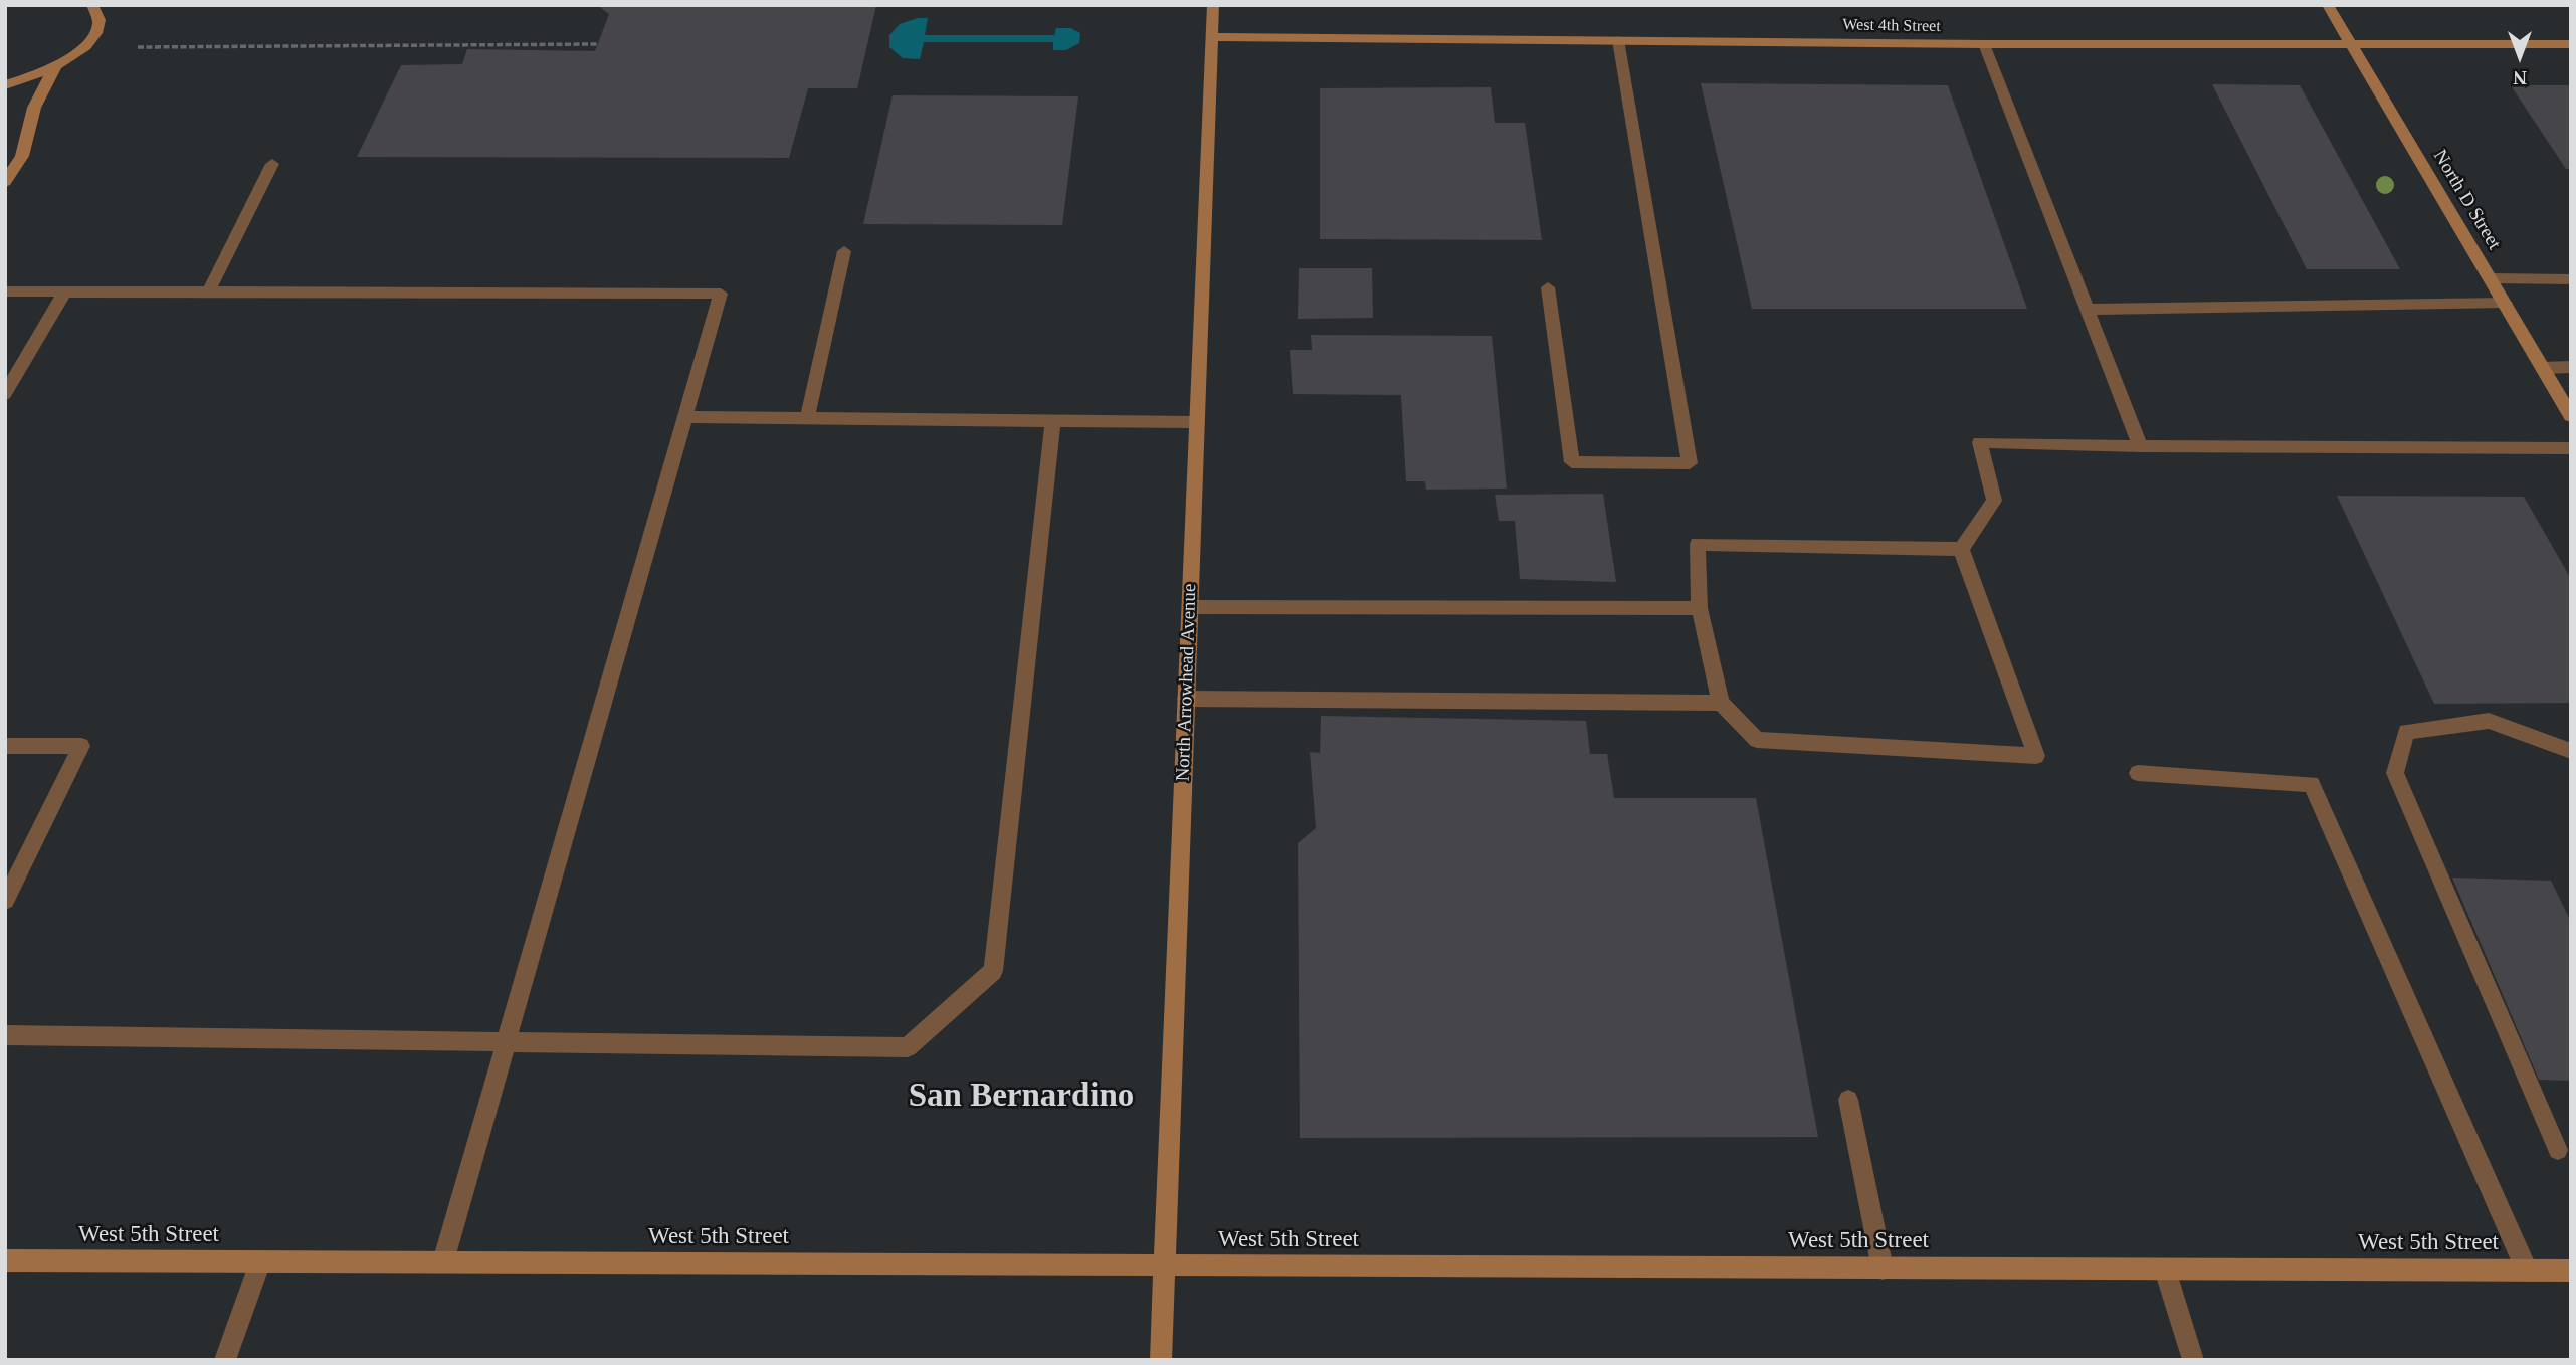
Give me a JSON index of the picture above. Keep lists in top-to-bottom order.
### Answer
{
  "streets": {
    "main road": [
      "West 4th Street",
      "North D Street",
      "North Arrowhead Avenue",
      "West 5th Street"
    ]
  },
  "crossings": [
    ["West 4th Street", "North D Street"],
    ["West 4th Street", "North Arrowhead Avenue"],
    ["North Arrowhead Avenue", "West 5th Street"]
  ],
  "districts": ["San Bernardino"],
  "north": "bottom"
}
